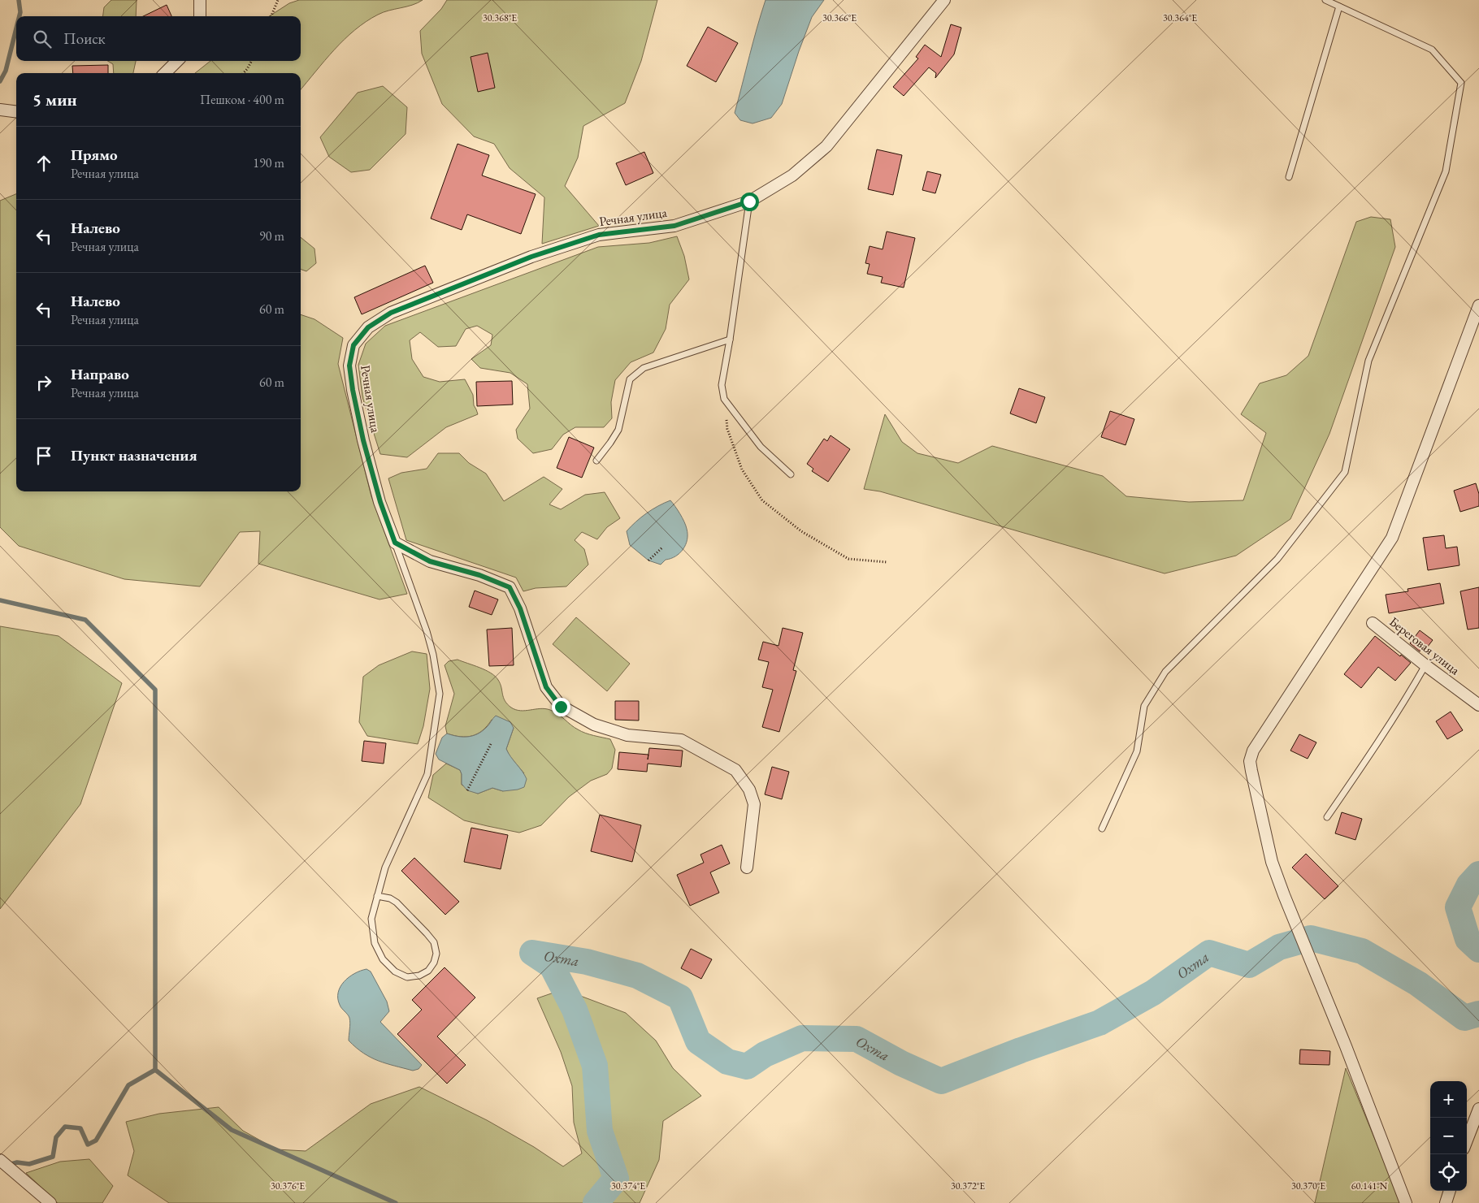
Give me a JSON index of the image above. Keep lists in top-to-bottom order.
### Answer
{
  "streets": {
    "street": ["Речная улица", "Береговая улица"]
  },
  "water": ["Охта"],
  "page": {
    "search": "Поиск",
    "heading": ["5 мин", "Пешком · 400 m"],
    "list": [
      ["Прямо", "Речная улица", "190 m"],
      ["Налево", "Речная улица", "90 m"],
      ["Налево", "Речная улица", "60 m"],
      ["Направо", "Речная улица", "60 m"],
      "Пункт назначения"
    ],
    "map_buttons": ["+", "−"]
  },
  "coordinates": [
    "30.368°E",
    "30.366°E",
    "30.364°E",
    "30.376°E",
    "30.374°E",
    "30.372°E",
    "30.370°E",
    "60.141°N"
  ]
}
